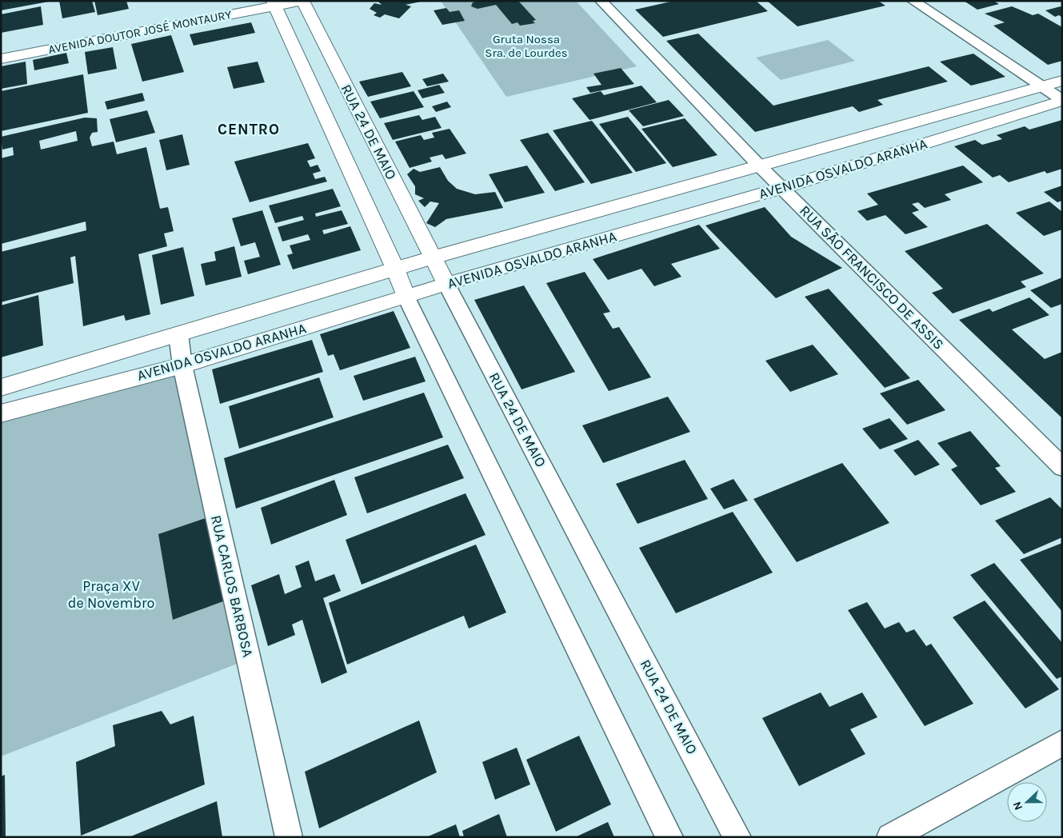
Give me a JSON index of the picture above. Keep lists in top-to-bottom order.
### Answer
{
  "streets": {
    "main road": ["AVENIDA DOUTOR JOSÉ MONTAURY", "RUA 24 DE MAIO", "AVENIDA OSVALDO ARANHA"],
    "street": ["RUA SÃO FRANCISCO DE ASSIS", "RUA CARLOS BARBOSA"]
  },
  "crossings": [
    ["AVENIDA DOUTOR JOSÉ MONTAURY", "RUA 24 DE MAIO"],
    ["RUA 24 DE MAIO", "AVENIDA OSVALDO ARANHA"],
    ["AVENIDA OSVALDO ARANHA", "RUA SÃO FRANCISCO DE ASSIS"],
    ["AVENIDA OSVALDO ARANHA", "RUA CARLOS BARBOSA"]
  ],
  "districts": ["CENTRO"],
  "parks": ["Gruta Nossa Sra. de Lourdes", "Praça XV de Novembro"],
  "north": "left"
}
